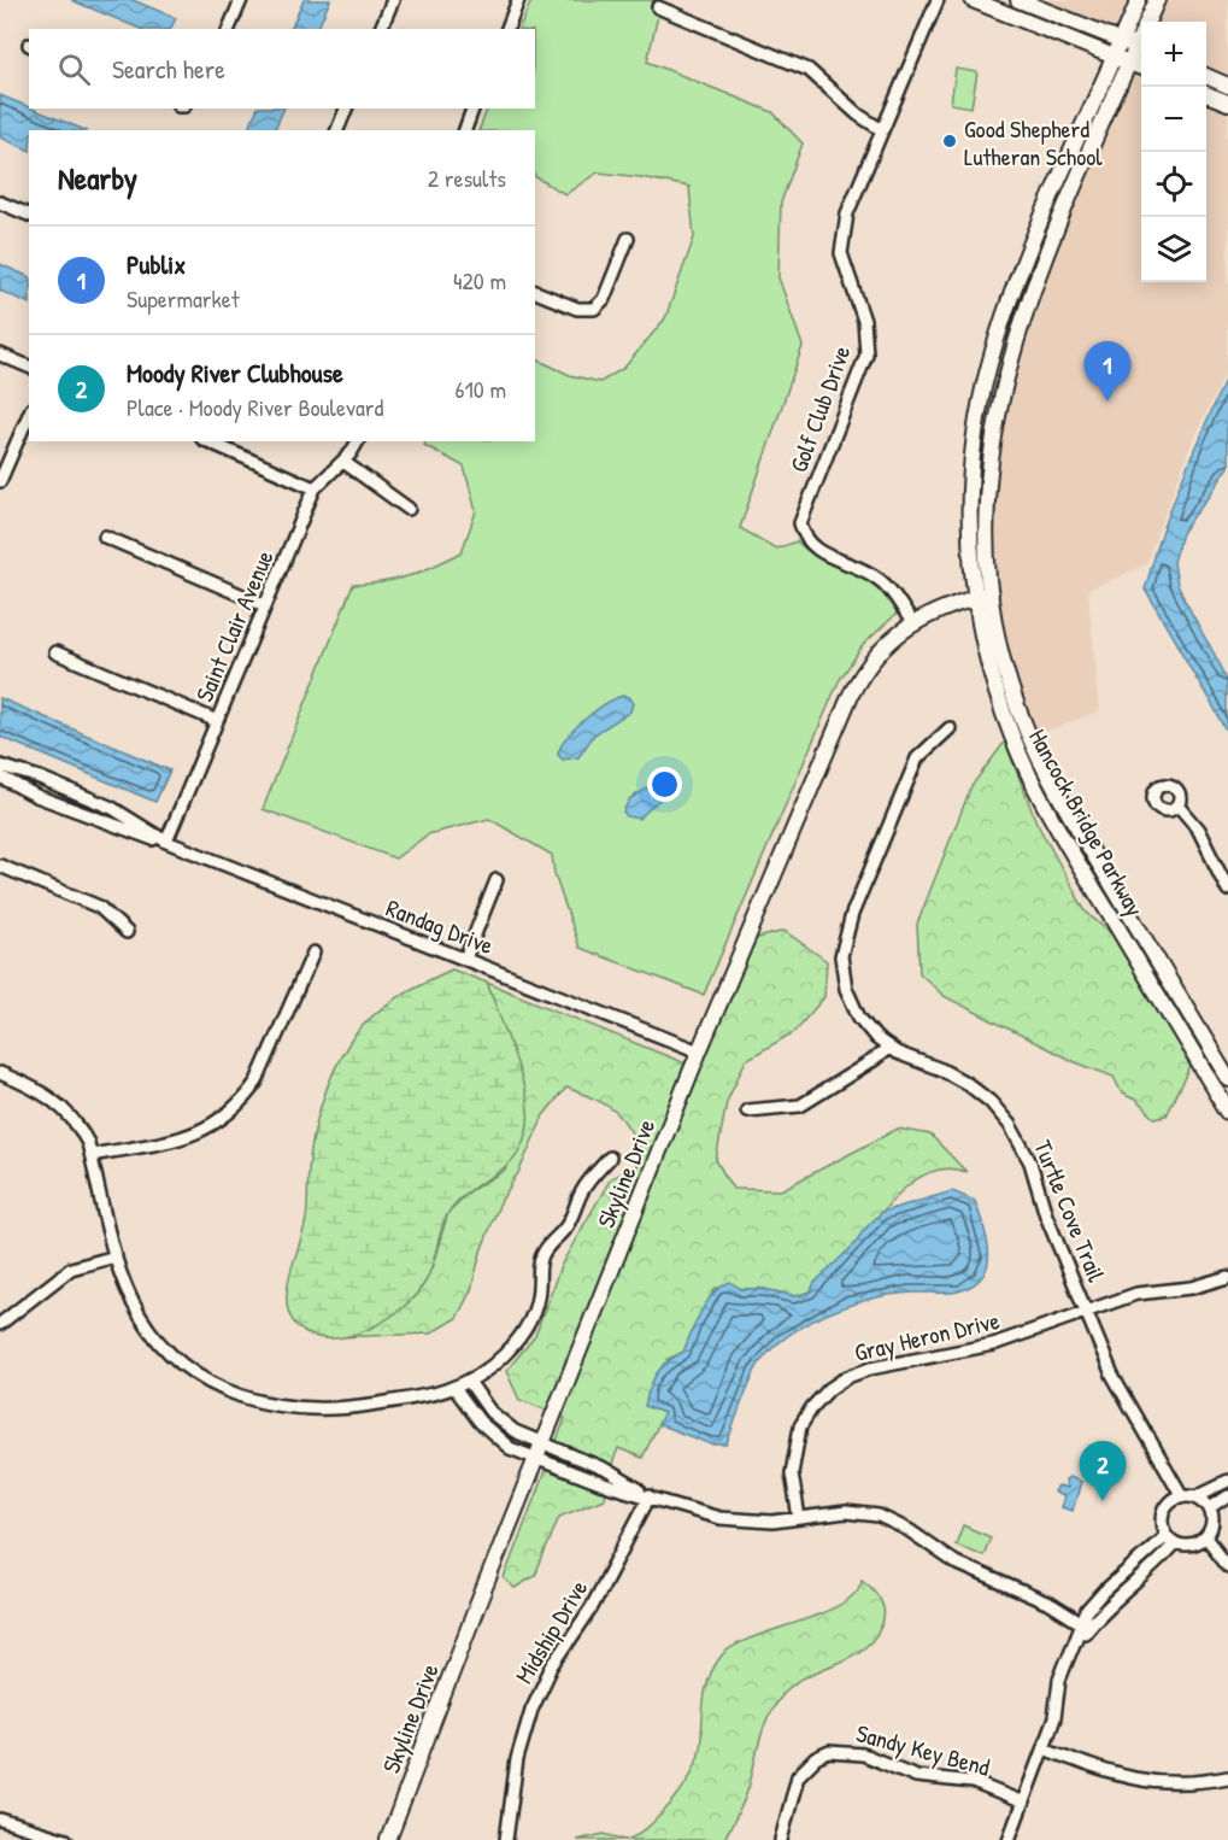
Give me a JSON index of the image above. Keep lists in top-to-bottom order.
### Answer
{
  "streets": {
    "main road": ["Hancock Bridge Parkway", "Skyline Drive"],
    "street": [
      "Golf Club Drive",
      "Saint Clair Avenue",
      "Randag Drive",
      "Turtle Cove Trail",
      "Gray Heron Drive",
      "Midship Drive",
      "Sandy Key Bend"
    ]
  },
  "crossings": [
    ["Golf Club Drive", "Skyline Drive"],
    ["Saint Clair Avenue", "Randag Drive"],
    ["Hancock Bridge Parkway", "Skyline Drive"],
    ["Randag Drive", "Skyline Drive"],
    ["Turtle Cove Trail", "Gray Heron Drive"]
  ],
  "places": ["Good Shepherd Lutheran School"],
  "page": {
    "map_buttons": ["+", "−"],
    "search": "Search here",
    "heading": ["Nearby", "2 results"],
    "list": [
      {
        "mark": "1",
        "name": "Publix",
        "note": "Supermarket",
        "value": "420 m"
      },
      {
        "mark": "2",
        "name": "Moody River Clubhouse",
        "note": "Place · Moody River Boulevard",
        "value": "610 m"
      }
    ],
    "pins": ["1", "2"]
  }
}
